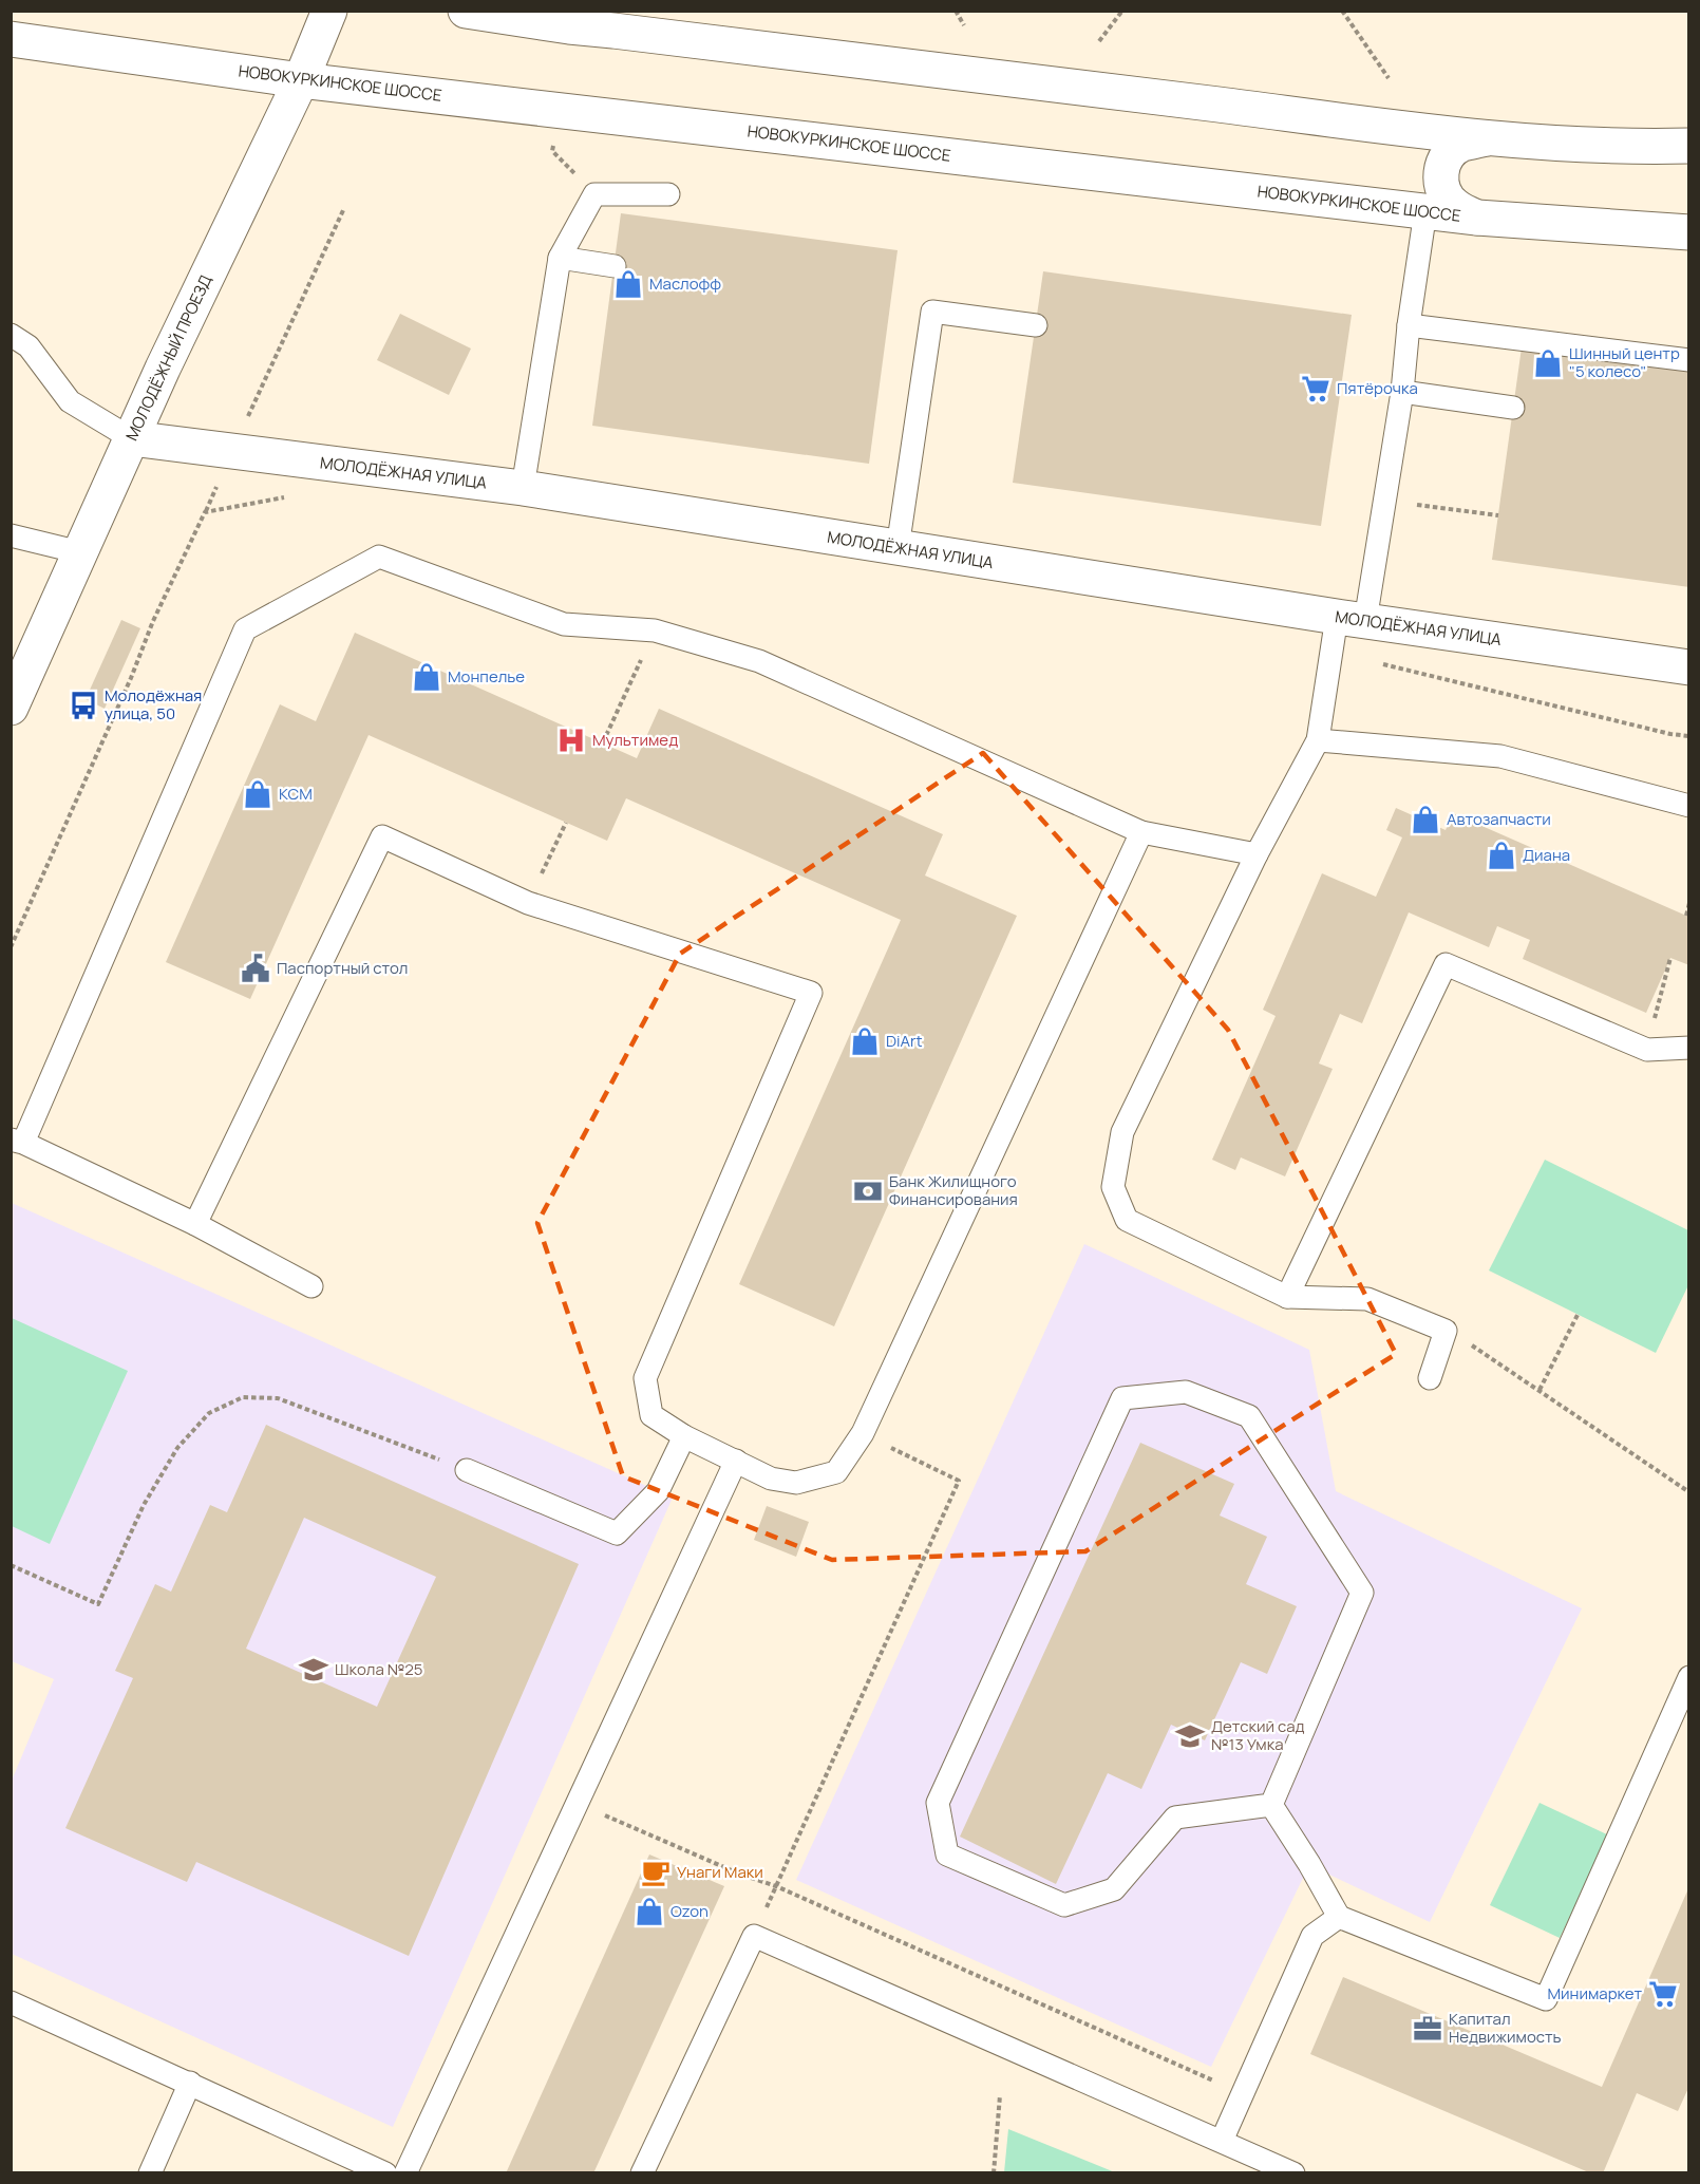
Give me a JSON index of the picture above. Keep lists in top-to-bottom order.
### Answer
{
  "streets": {
    "main road": ["НОВОКУРКИНСКОЕ ШОССЕ", "МОЛОДЁЖНЫЙ ПРОЕЗД", "МОЛОДЁЖНАЯ УЛИЦА"]
  },
  "crossings": [
    ["НОВОКУРКИНСКОЕ ШОССЕ", "МОЛОДЁЖНЫЙ ПРОЕЗД"],
    ["МОЛОДЁЖНЫЙ ПРОЕЗД", "МОЛОДЁЖНАЯ УЛИЦА"]
  ],
  "places": {
    "shop": [
      "Маслофф",
      "Шинный центр \"5 колесо\"",
      "Монпелье",
      "КСМ",
      "Автозапчасти",
      "Диана",
      "DiArt",
      "Ozon"
    ],
    "supermarket": ["Пятёрочка", "Минимаркет"],
    "bus stop": ["Молодёжная улица, 50"],
    "hospital": ["Мультимед"],
    "public building": ["Паспортный стол"],
    "bank": ["Банк Жилищного Финансирования"],
    "school or university": ["Школа №25", "Детский сад №13 Умка"],
    "cafe": ["Унаги Маки"],
    "office": ["Капитал Недвижимость"]
  }
}
